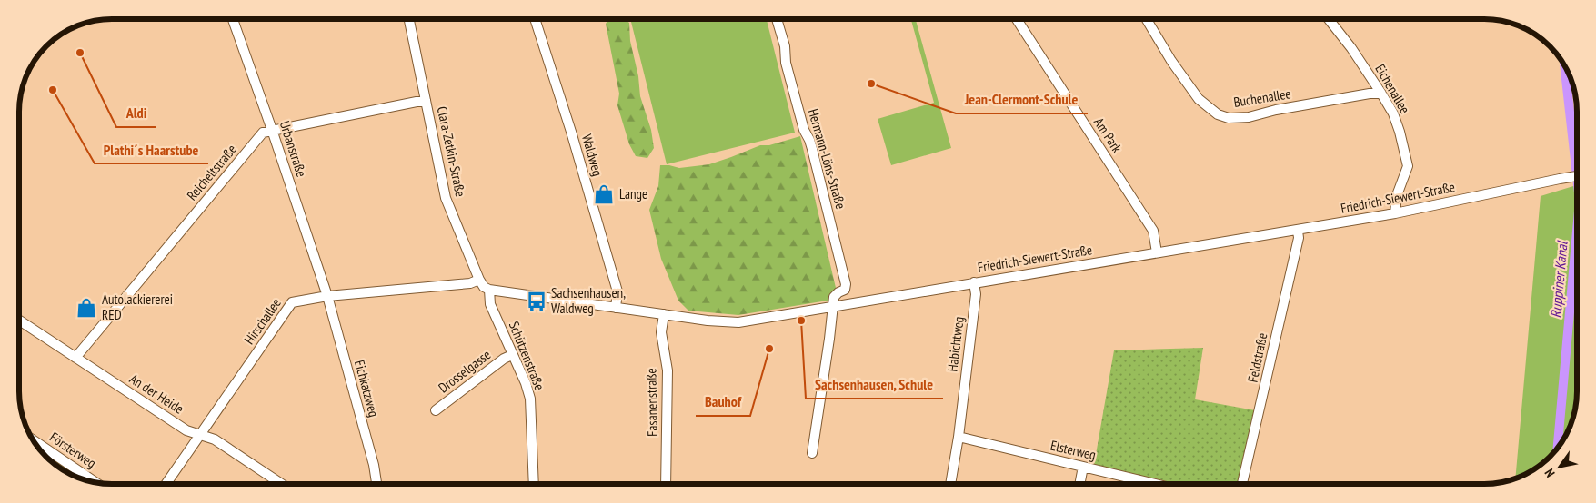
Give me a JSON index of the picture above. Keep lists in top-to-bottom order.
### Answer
{
  "streets": {
    "street": [
      "Eichenallee",
      "Buchenallee",
      "Am Park",
      "Urbanstraße",
      "Clara-Zetkin-Straße",
      "Waldweg",
      "Hermann-Löns-Straße",
      "Reicheltstraße",
      "Friedrich-Siewert-Straße",
      "Hirschallee",
      "Habichtweg",
      "Schützenstraße",
      "Feldstraße",
      "Drosselgasse",
      "Eichkatzweg",
      "An der Heide",
      "Fasanenstraße",
      "Försterweg",
      "Elsterweg"
    ]
  },
  "crossings": [
    ["Eichenallee", "Buchenallee"],
    ["Eichenallee", "Friedrich-Siewert-Straße"],
    ["Am Park", "Friedrich-Siewert-Straße"],
    ["Urbanstraße", "Reicheltstraße"],
    ["Urbanstraße", "Hirschallee"],
    ["Urbanstraße", "Eichkatzweg"],
    ["Clara-Zetkin-Straße", "Reicheltstraße"],
    ["Clara-Zetkin-Straße", "Friedrich-Siewert-Straße"],
    ["Clara-Zetkin-Straße", "Hirschallee"],
    ["Clara-Zetkin-Straße", "Schützenstraße"],
    ["Waldweg", "Friedrich-Siewert-Straße"],
    ["Hermann-Löns-Straße", "Friedrich-Siewert-Straße"],
    ["Reicheltstraße", "An der Heide"],
    ["Friedrich-Siewert-Straße", "Habichtweg"],
    ["Friedrich-Siewert-Straße", "Schützenstraße"],
    ["Friedrich-Siewert-Straße", "Feldstraße"],
    ["Friedrich-Siewert-Straße", "Fasanenstraße"],
    ["Hirschallee", "Eichkatzweg"],
    ["Hirschallee", "An der Heide"],
    ["Habichtweg", "Elsterweg"],
    ["Schützenstraße", "Drosselgasse"]
  ],
  "water": ["Ruppiner Kanal"],
  "places": {
    "other": [
      "Aldi",
      "Jean-Clermont-Schule",
      "Plathi´s Haarstube",
      "Sachsenhausen, Schule",
      "Bauhof"
    ],
    "shop": ["Lange", "Autolackiererei RED"],
    "bus stop": ["Sachsenhausen, Waldweg"]
  },
  "north": "bottom left"
}
